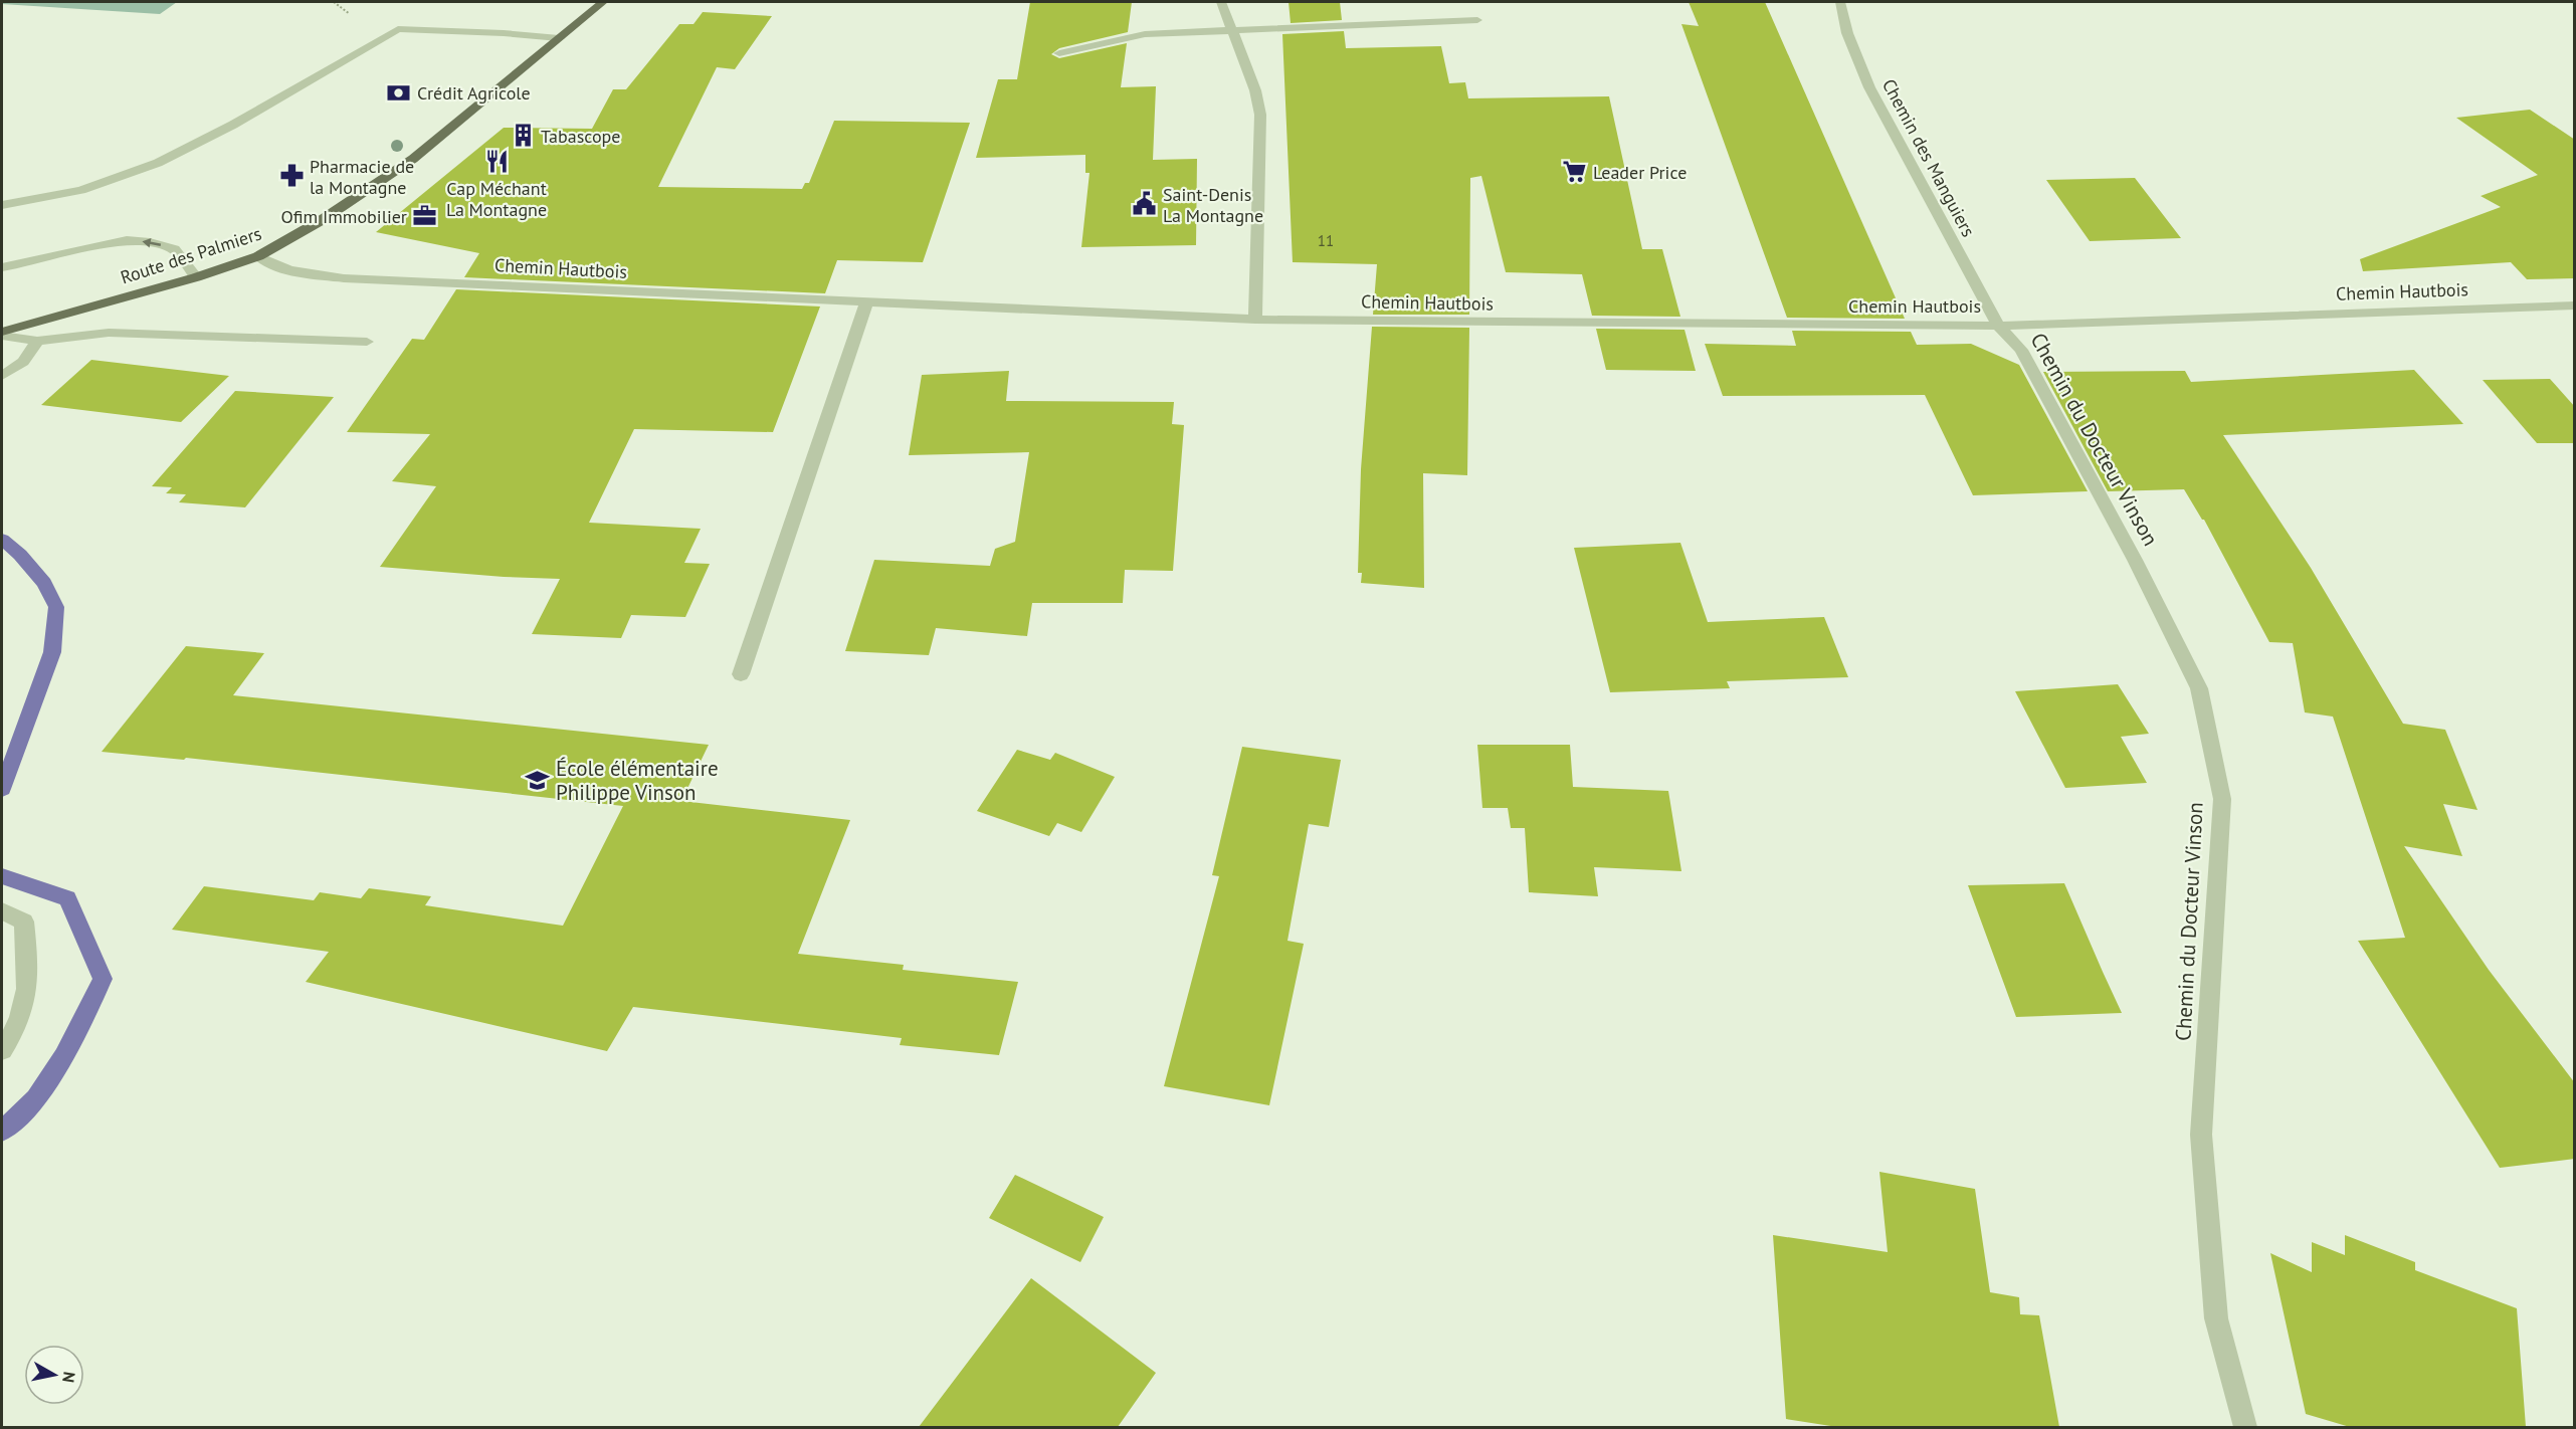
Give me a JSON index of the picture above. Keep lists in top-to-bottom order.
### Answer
{
  "streets": {
    "main road": ["Route des Palmiers"],
    "street": ["Chemin des Manguiers", "Chemin Hautbois", "Chemin du Docteur Vinson"]
  },
  "crossings": [
    ["Chemin des Manguiers", "Chemin Hautbois"],
    ["Chemin des Manguiers", "Chemin du Docteur Vinson"],
    ["Route des Palmiers", "Chemin Hautbois"],
    ["Chemin Hautbois", "Chemin du Docteur Vinson"]
  ],
  "places": {
    "bank": ["Crédit Agricole"],
    "building": ["Tabascope"],
    "restaurant": ["Cap Méchant La Montagne"],
    "supermarket": ["Leader Price"],
    "pharmacy": ["Pharmacie de la Montagne"],
    "public building": ["Saint-Denis La Montagne"],
    "office": ["Ofim Immobilier"],
    "school or university": ["École élémentaire Philippe Vinson"]
  },
  "house_numbers": ["11"],
  "north": "right"
}
